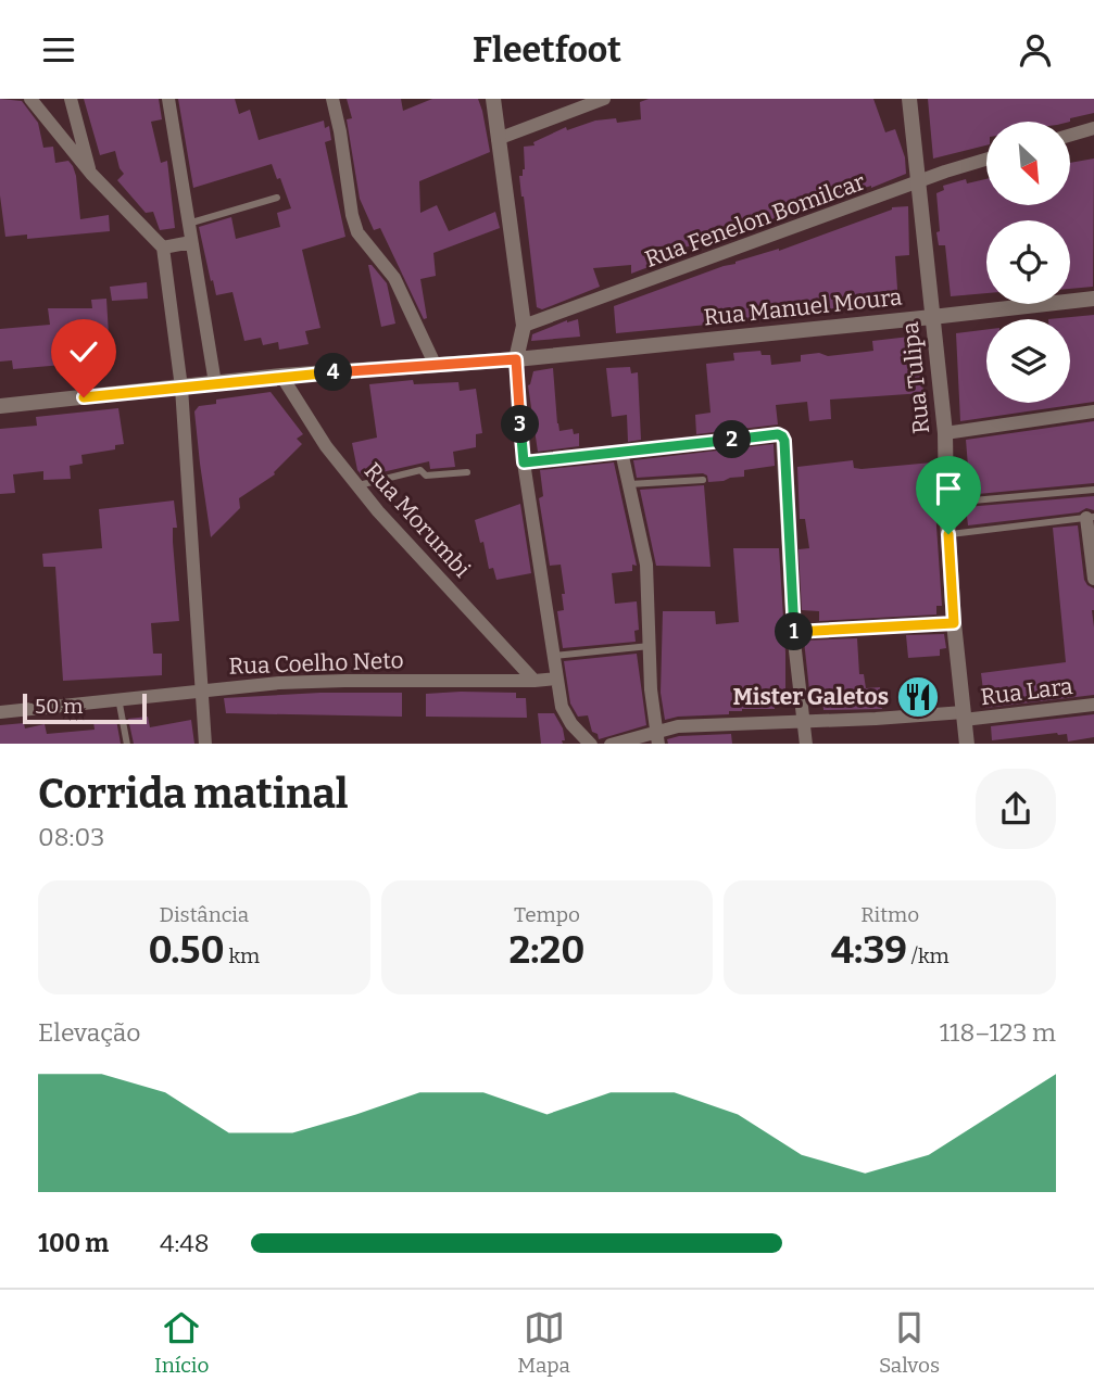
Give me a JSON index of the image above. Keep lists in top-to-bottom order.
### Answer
{
  "streets": {
    "street": [
      "Rua Fenelon Bomilcar",
      "Rua Manuel Moura",
      "Rua Tulipa",
      "Rua Morumbi",
      "Rua Coelho Neto",
      "Rua Lara"
    ]
  },
  "crossings": [
    ["Rua Fenelon Bomilcar", "Rua Tulipa"],
    ["Rua Manuel Moura", "Rua Tulipa"],
    ["Rua Manuel Moura", "Rua Morumbi"],
    ["Rua Tulipa", "Rua Lara"],
    ["Rua Morumbi", "Rua Coelho Neto"]
  ],
  "places": {
    "restaurant": ["Mister Galetos"]
  },
  "scale_bar": "50 m",
  "north": "bottom right",
  "page": {
    "header": "Fleetfoot",
    "pins": [
      "4",
      "3",
      "2",
      "1"
    ],
    "scale": "50 m",
    "heading": ["Corrida matinal", "08:03"],
    "stats": [
      ["Distância", "0.50 km"],
      ["Tempo", "2:20"],
      ["Ritmo", "4:39 /km"]
    ],
    "chart": ["Elevação", "118–123 m"],
    "list": [
      {
        "name": "100 m",
        "note": "4:48"
      }
    ],
    "tabs": ["Início", "Mapa", "Salvos"]
  }
}
